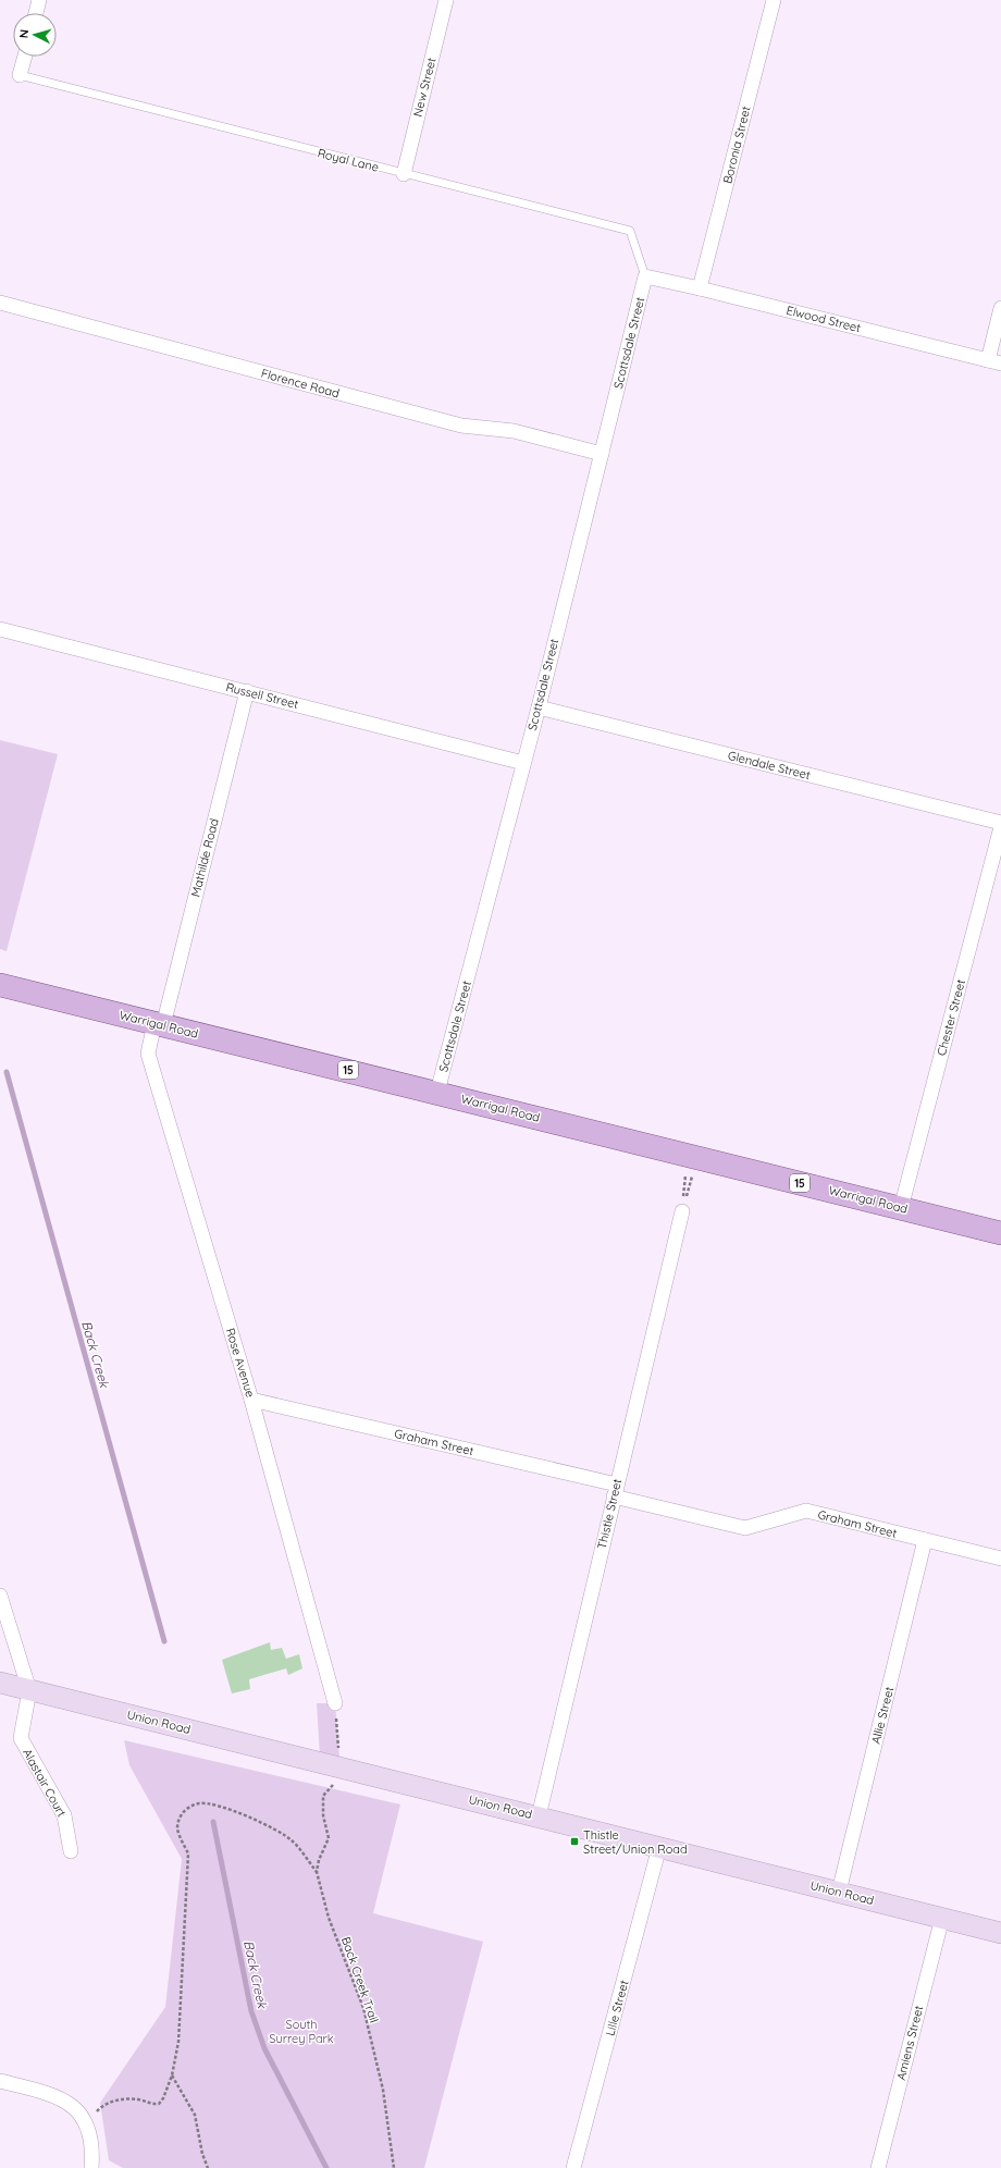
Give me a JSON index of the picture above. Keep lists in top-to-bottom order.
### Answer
{
  "streets": {
    "main road": ["Warrigal Road", "15"],
    "street": [
      "New Street",
      "Boronia Street",
      "Elwood Street",
      "Scottsdale Street",
      "Florence Road",
      "Russell Street",
      "Glendale Street",
      "Mathilde Road",
      "Chester Street",
      "Rose Avenue",
      "Graham Street",
      "Thistle Street",
      "Allie Street",
      "Union Road",
      "Alastair Court",
      "Lille Street",
      "Amiens Street"
    ],
    "lane": ["Royal Lane"],
    "path": ["Back Creek Trail"]
  },
  "crossings": [
    ["New Street", "Royal Lane"],
    ["Boronia Street", "Elwood Street"],
    ["Royal Lane", "Elwood Street"],
    ["Royal Lane", "Scottsdale Street"],
    ["Elwood Street", "Scottsdale Street"],
    ["Scottsdale Street", "Florence Road"],
    ["Scottsdale Street", "Russell Street"],
    ["Scottsdale Street", "Glendale Street"],
    ["Scottsdale Street", "Warrigal Road"],
    ["Russell Street", "Mathilde Road"],
    ["Mathilde Road", "Warrigal Road"],
    ["Mathilde Road", "Rose Avenue"],
    ["Chester Street", "Warrigal Road"],
    ["Warrigal Road", "Rose Avenue"],
    ["Rose Avenue", "Graham Street"],
    ["Graham Street", "Thistle Street"],
    ["Graham Street", "Allie Street"],
    ["Thistle Street", "Union Road"],
    ["Allie Street", "Union Road"],
    ["Union Road", "Alastair Court"],
    ["Union Road", "Lille Street"],
    ["Union Road", "Amiens Street"]
  ],
  "water": ["Back Creek"],
  "parks": ["South Surrey Park"],
  "places": {
    "transit": ["Thistle Street/Union Road"]
  },
  "north": "left"
}
